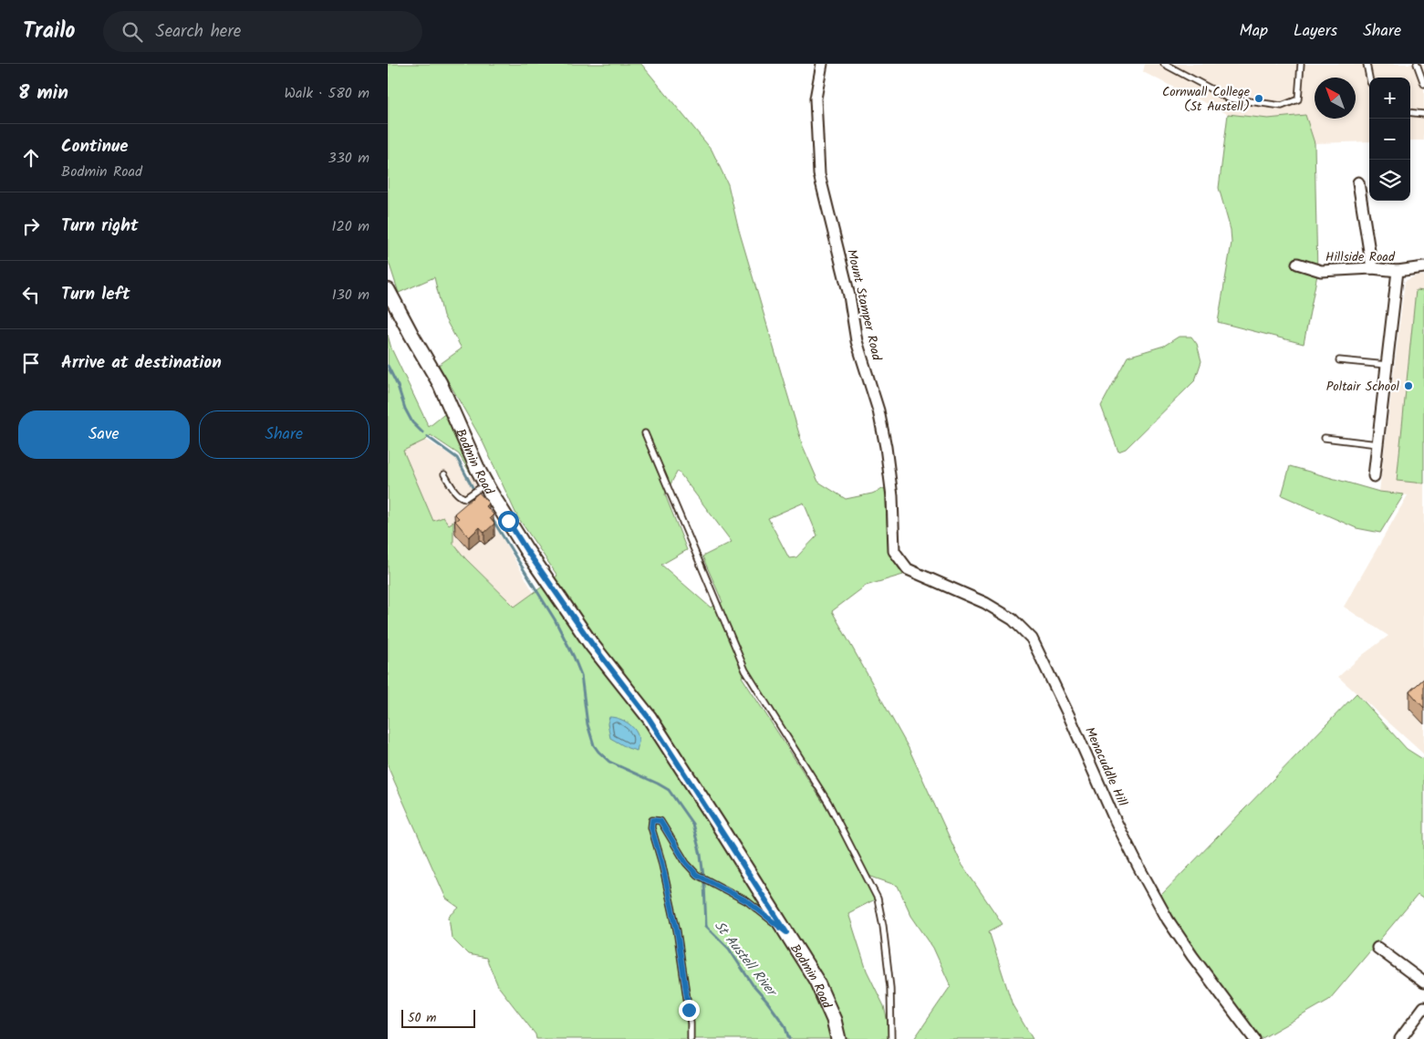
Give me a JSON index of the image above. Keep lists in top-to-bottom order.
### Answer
{
  "streets": {
    "main road": ["Bodmin Road"],
    "street": ["Hillside Road", "Mount Stamper Road", "Menacuddle Hill"]
  },
  "crossings": [
    ["Mount Stamper Road", "Menacuddle Hill"]
  ],
  "water": ["St Austell River"],
  "places": ["Cornwall College (St Austell)", "Poltair School"],
  "scale_bar": "50 m",
  "north": "top left",
  "page": {
    "header": "Trailo",
    "search": "Search here",
    "nav": ["Map", "Layers", "Share"],
    "heading": ["8 min", "Walk · 580 m"],
    "map_buttons": ["+", "−"],
    "list": [
      ["Continue", "Bodmin Road", "330 m"],
      ["Turn right", "120 m"],
      ["Turn left", "130 m"],
      "Arrive at destination"
    ],
    "buttons": ["Save", "Share"],
    "scale": "50 m"
  }
}
